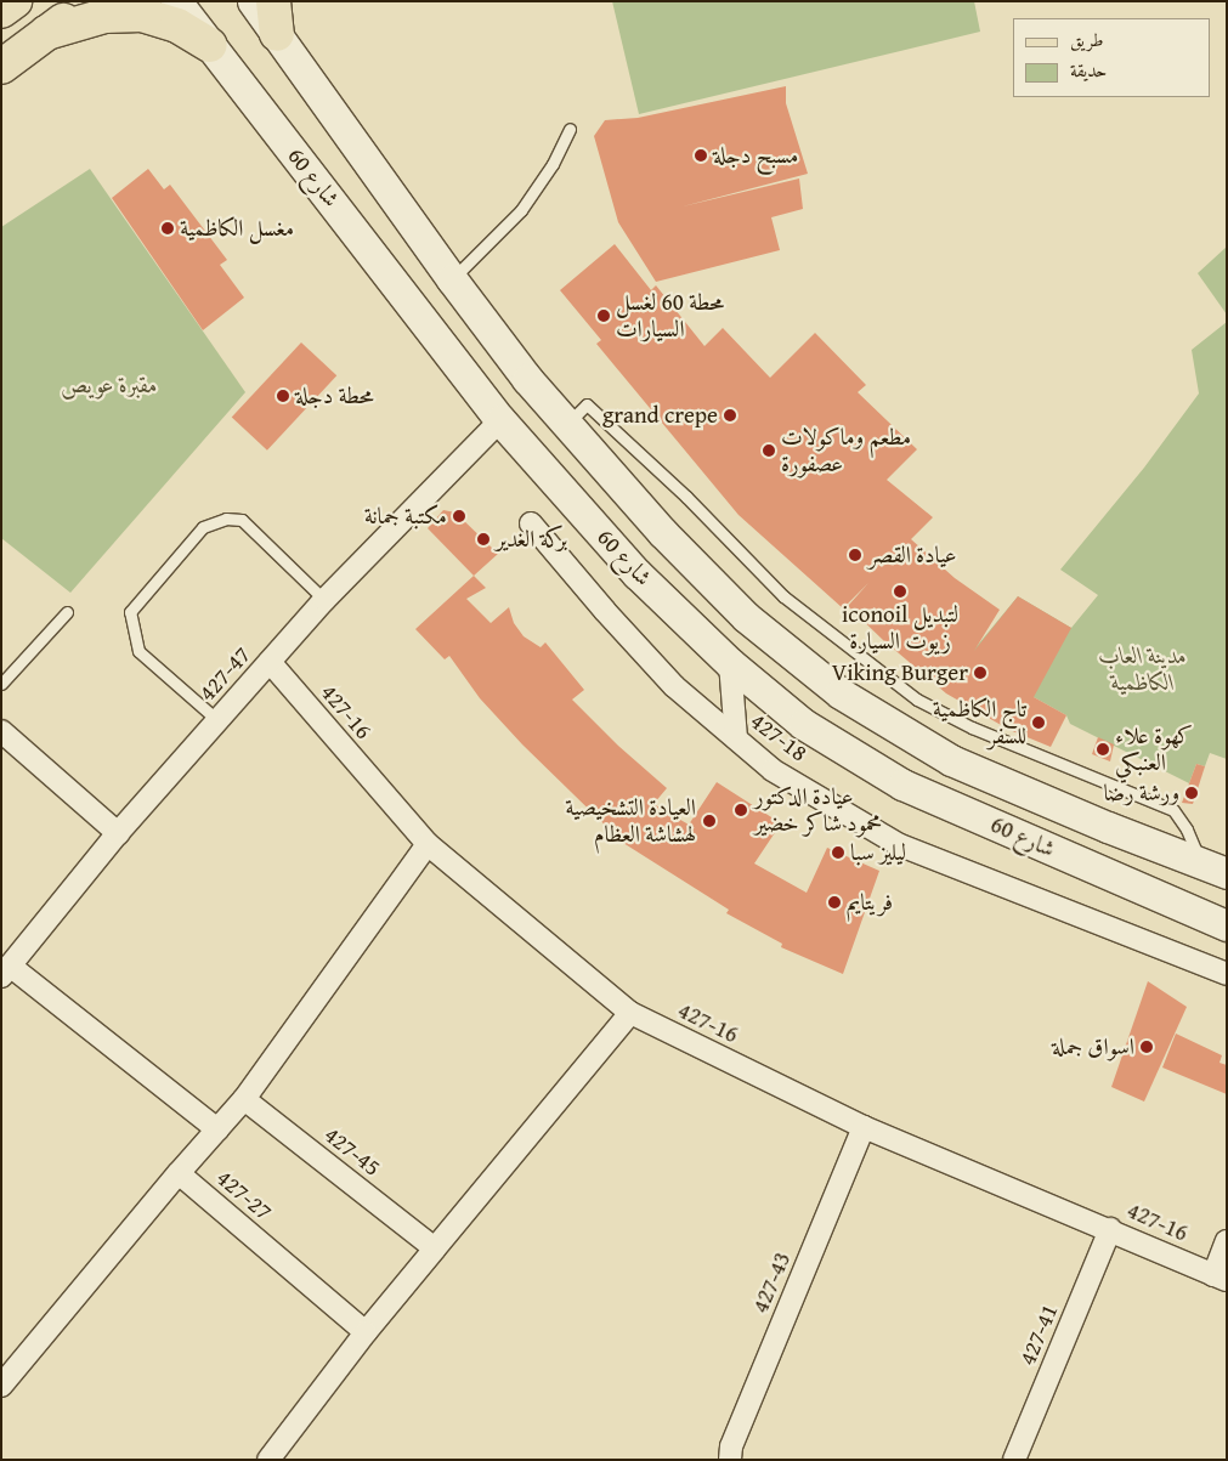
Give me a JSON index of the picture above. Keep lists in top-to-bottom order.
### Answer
{
  "streets": {
    "street": [
      "شارع 60",
      "427-47",
      "427-16",
      "427-18",
      "427-45",
      "427-27",
      "427-43",
      "427-41"
    ]
  },
  "crossings": [
    ["شارع 60", "427-47"],
    ["427-47", "427-16"],
    ["427-16", "427-43"],
    ["427-16", "427-41"]
  ],
  "parks": ["مقبرة عويص", "مدينة العاب الكاظمية"],
  "places": [
    "مسبح دجلة",
    "مغسل الكاظمية",
    "محطة 60 لغسل السيارات",
    "محطة دجلة",
    "grand crepe",
    "مطعم وماكولات عصفورة",
    "مكتبة جمانة",
    "بركة الغدير",
    "عيادة القصر",
    "iconoil لتبديل زيوت السيارة",
    "Viking Burger",
    "تاج الكاظمية للسفر",
    "كهوة علاء العنبكي",
    "ورشة رضا",
    "عيادة الدكتور محمود شاكر خضير",
    "العيادة التشخيصية لهشاشة العظام",
    "ليليز سبا",
    "فريتايم",
    "اسواق جملة"
  ],
  "legend": ["طريق", "حديقة"]
}
